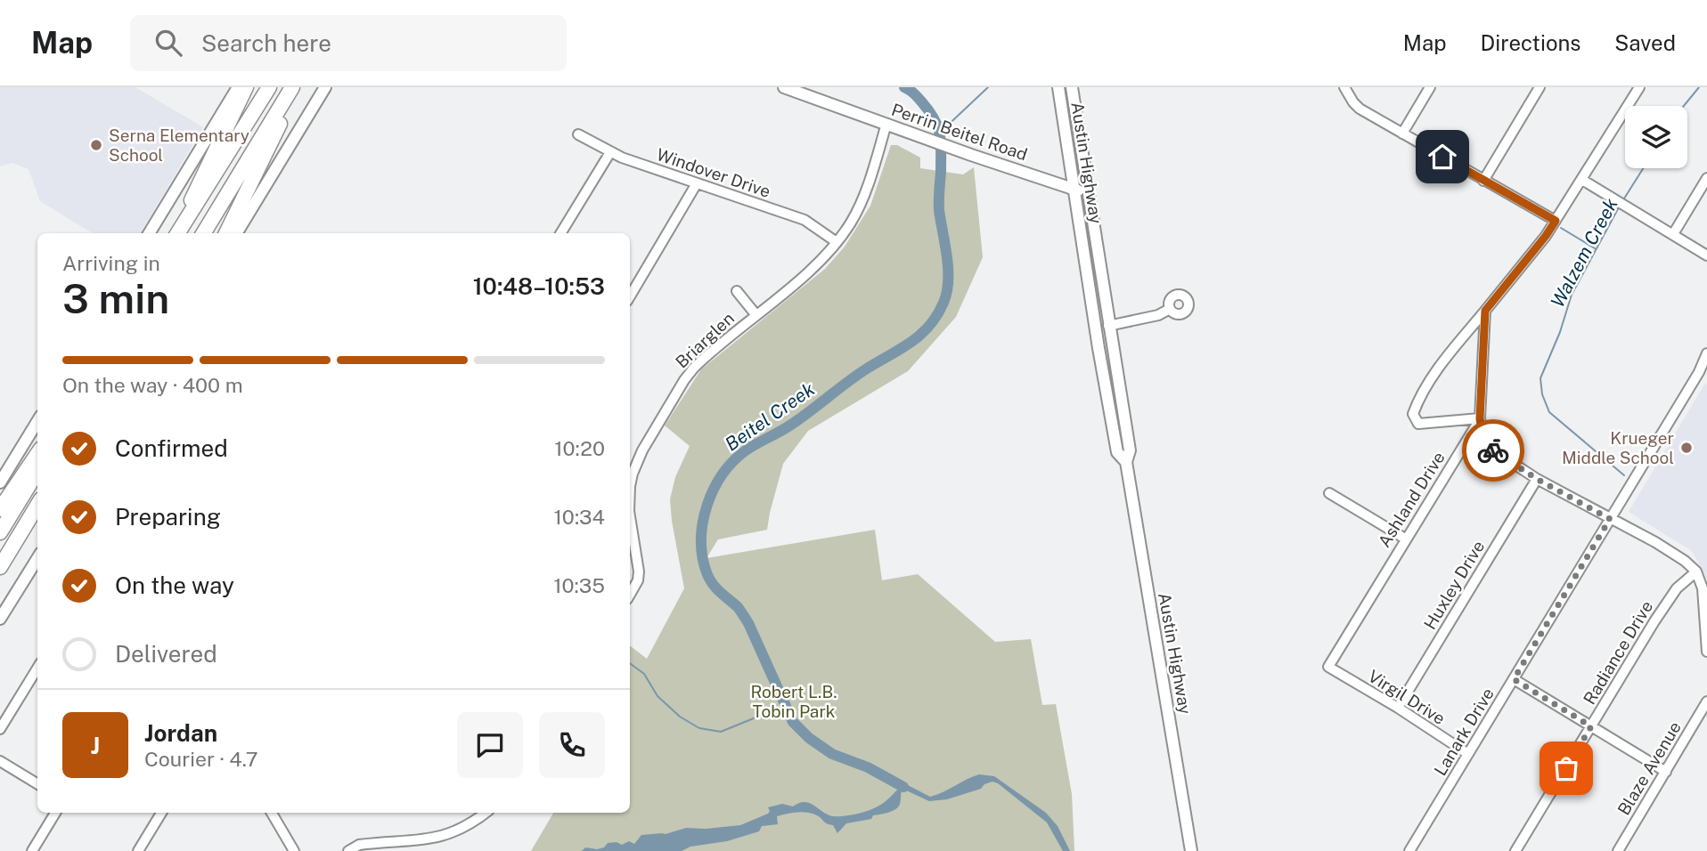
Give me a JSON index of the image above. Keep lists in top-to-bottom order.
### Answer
{
  "streets": {
    "main road": ["Perrin Beitel Road", "Austin Highway"],
    "street": [
      "Windover Drive",
      "Briarglen",
      "Ashland Drive",
      "Huxley Drive",
      "Radiance Drive",
      "Virgil Drive",
      "Lanark Drive",
      "Blaze Avenue"
    ]
  },
  "crossings": [
    ["Perrin Beitel Road", "Austin Highway"],
    ["Perrin Beitel Road", "Briarglen"],
    ["Windover Drive", "Briarglen"],
    ["Ashland Drive", "Virgil Drive"],
    ["Huxley Drive", "Virgil Drive"],
    ["Virgil Drive", "Lanark Drive"]
  ],
  "water": ["Walzem Creek", "Beitel Creek"],
  "parks": ["Robert L.B. Tobin Park"],
  "places": ["Serna Elementary School", "Krueger Middle School"],
  "page": {
    "header": "Map",
    "search": "Search here",
    "nav": ["Map", "Directions", "Saved"],
    "heading": ["3 min", "Arriving in", "10:48–10:53"],
    "panel": ["Jordan", "Courier · 4.7"],
    "bar": "On the way · 400 m",
    "list": [
      ["Confirmed", "10:20"],
      ["Preparing", "10:34"],
      ["On the way", "10:35"],
      "Delivered"
    ],
    "round": "J"
  }
}
